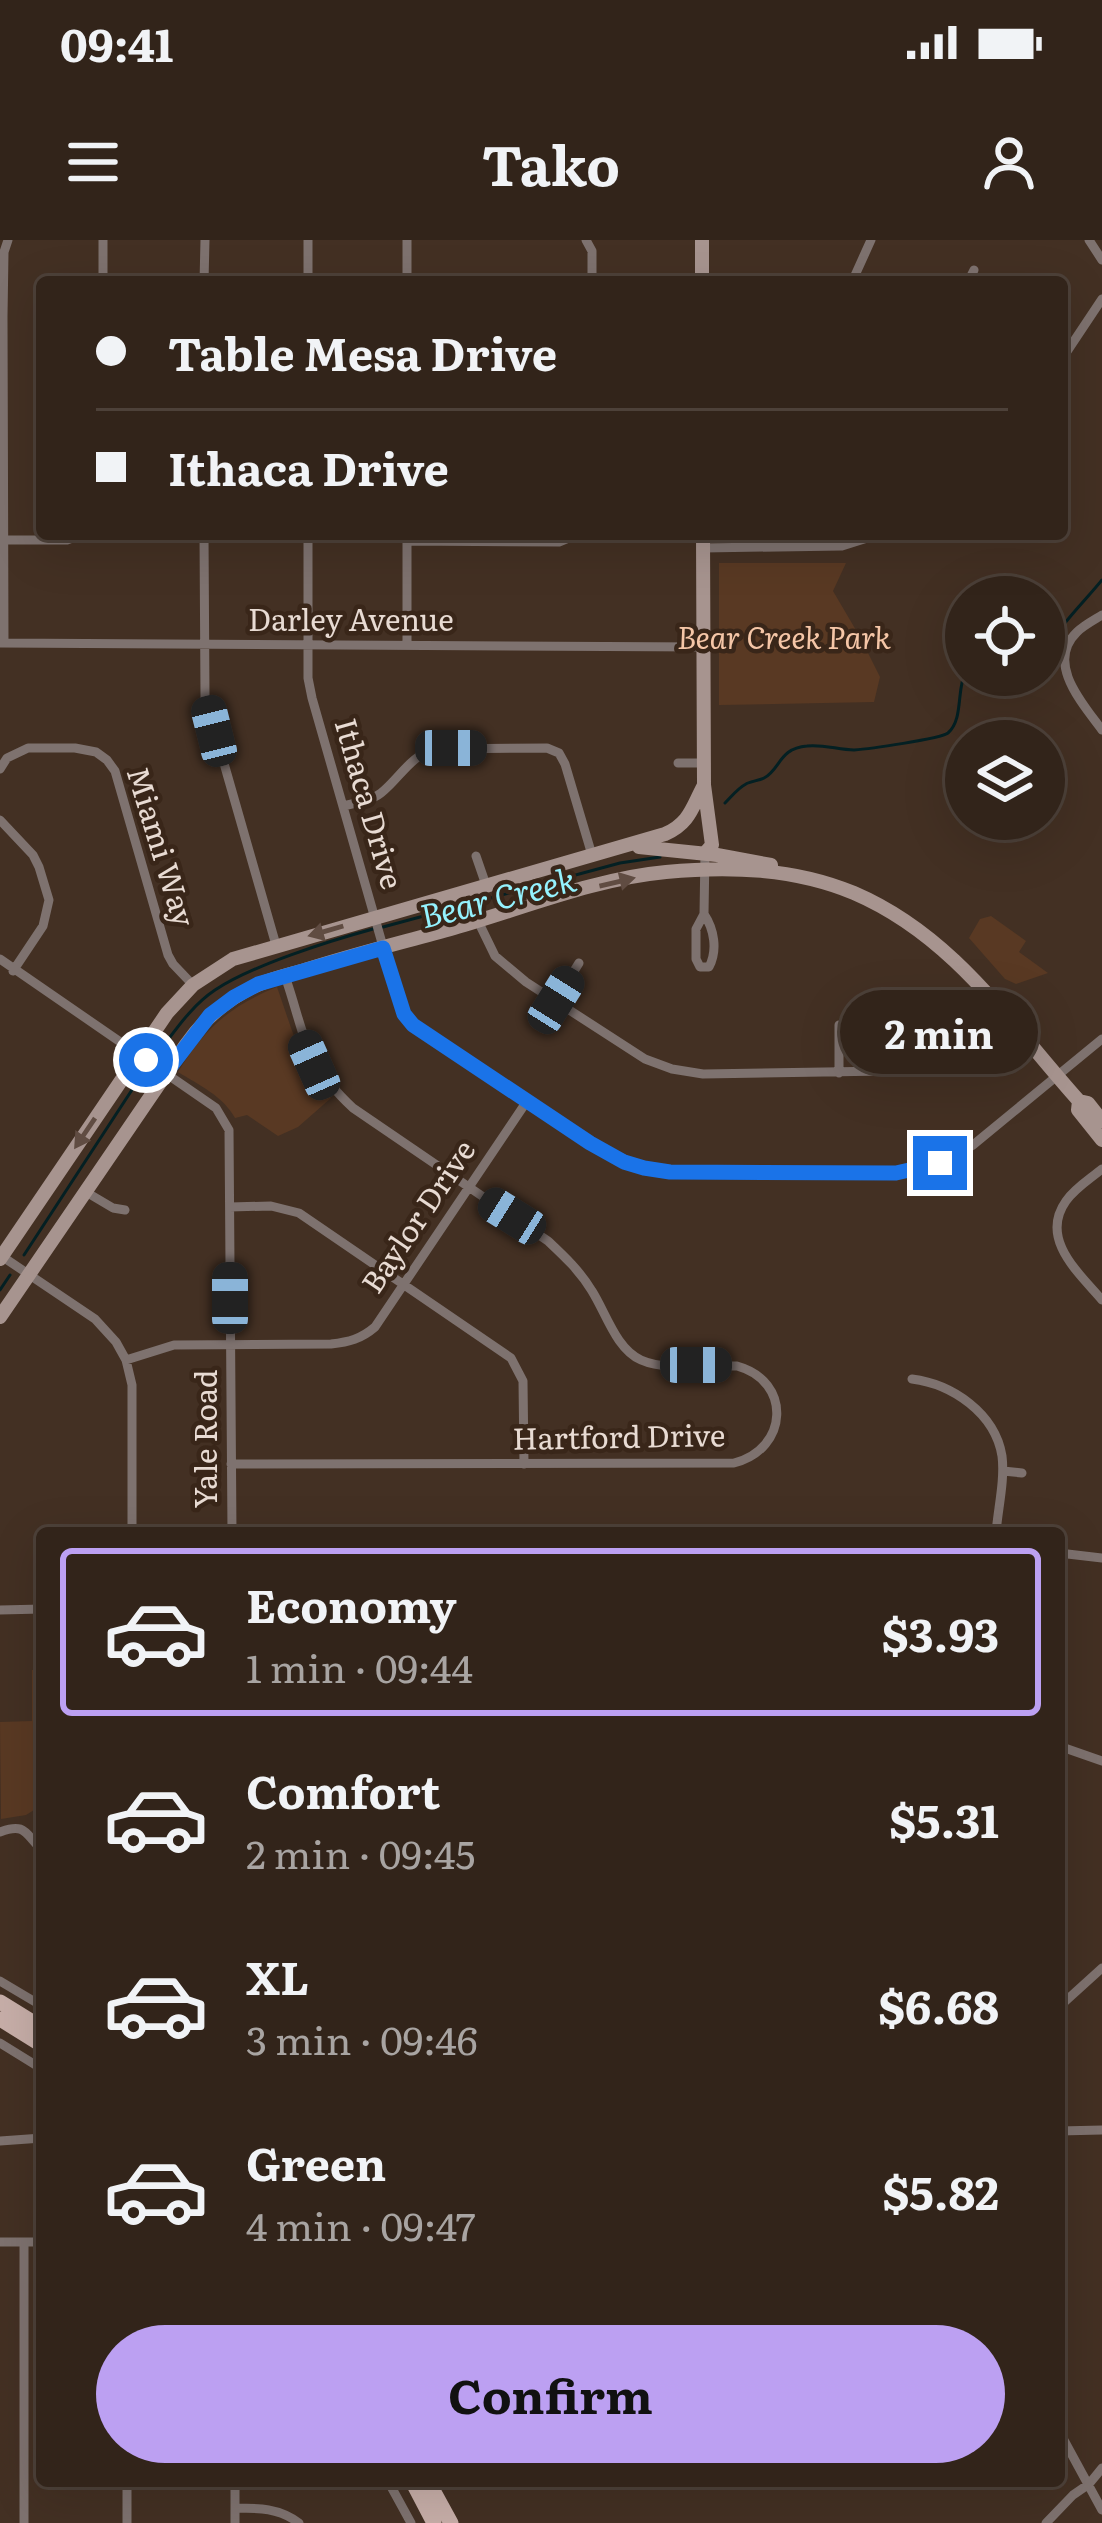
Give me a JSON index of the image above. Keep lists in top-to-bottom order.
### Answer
{
  "streets": {
    "street": [
      "Darley Avenue",
      "Ithaca Drive",
      "Miami Way",
      "Baylor Drive",
      "Hartford Drive",
      "Yale Road"
    ]
  },
  "crossings": [
    ["Darley Avenue", "Ithaca Drive"],
    ["Ithaca Drive", "Baylor Drive"],
    ["Baylor Drive", "Hartford Drive"],
    ["Baylor Drive", "Yale Road"],
    ["Hartford Drive", "Yale Road"]
  ],
  "water": ["Bear Creek"],
  "parks": ["Bear Creek Park"],
  "page": {
    "status": "09:41",
    "header": "Tako",
    "banner": ["Table Mesa Drive", "Ithaca Drive"],
    "bubble": "2 min",
    "list": [
      {
        "name": "Economy",
        "note": "1 min · 09:44",
        "value": "$3.93"
      },
      {
        "name": "Comfort",
        "note": "2 min · 09:45",
        "value": "$5.31"
      },
      {
        "name": "XL",
        "note": "3 min · 09:46",
        "value": "$6.68"
      },
      {
        "name": "Green",
        "note": "4 min · 09:47",
        "value": "$5.82"
      }
    ],
    "buttons": "Confirm"
  }
}
